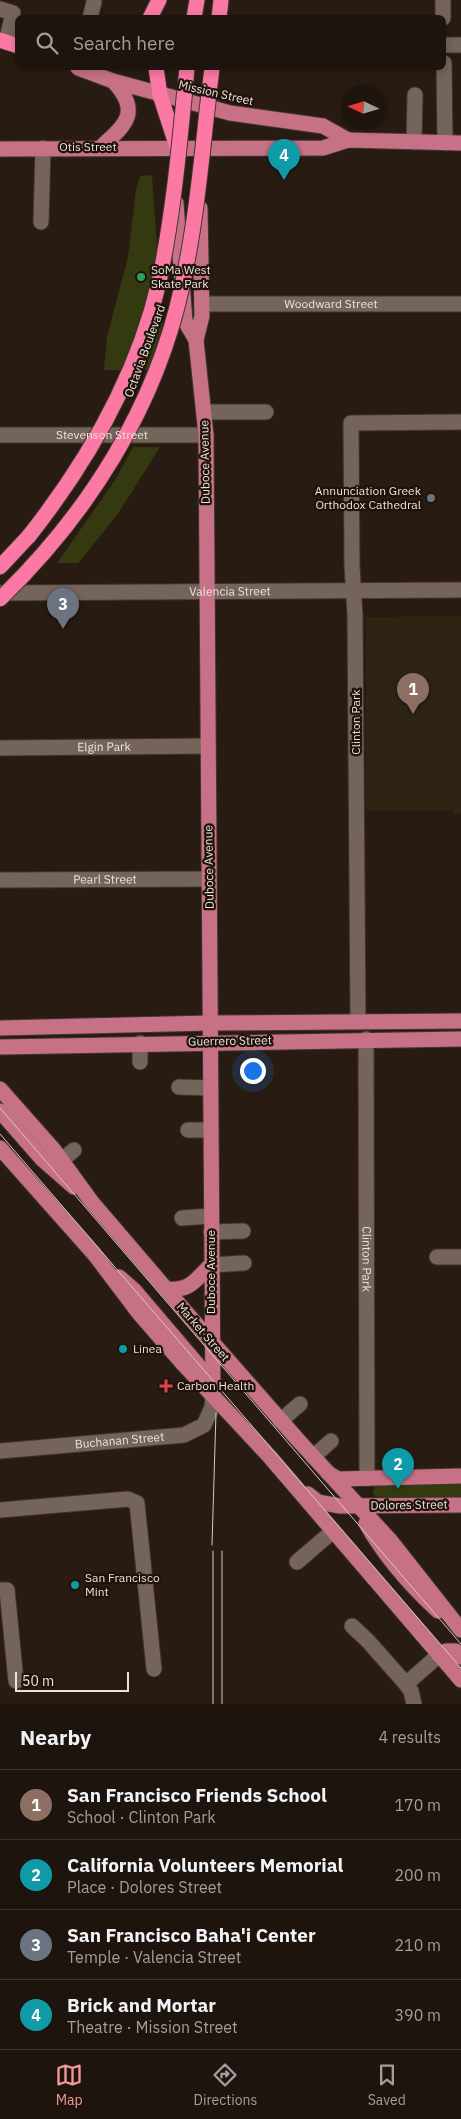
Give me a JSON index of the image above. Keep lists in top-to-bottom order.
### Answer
{
  "streets": {
    "highway": ["Octavia Boulevard"],
    "main road": [
      "Mission Street",
      "Otis Street",
      "Duboce Avenue",
      "Guerrero Street",
      "Market Street",
      "Dolores Street"
    ],
    "street": [
      "Woodward Street",
      "Stevenson Street",
      "Valencia Street",
      "Clinton Park",
      "Elgin Park",
      "Pearl Street",
      "Buchanan Street"
    ]
  },
  "crossings": [
    ["Mission Street", "Otis Street"],
    ["Mission Street", "Duboce Avenue"],
    ["Otis Street", "Duboce Avenue"],
    ["Woodward Street", "Duboce Avenue"],
    ["Stevenson Street", "Duboce Avenue"],
    ["Duboce Avenue", "Valencia Street"],
    ["Duboce Avenue", "Elgin Park"],
    ["Duboce Avenue", "Pearl Street"],
    ["Duboce Avenue", "Guerrero Street"],
    ["Duboce Avenue", "Market Street"],
    ["Duboce Avenue", "Buchanan Street"],
    ["Valencia Street", "Clinton Park"],
    ["Clinton Park", "Guerrero Street"],
    ["Market Street", "Buchanan Street"],
    ["Market Street", "Dolores Street"]
  ],
  "places": {
    "other": [
      "SoMa West Skate Park",
      "Annunciation Greek Orthodox Cathedral",
      "Linea",
      "San Francisco Mint"
    ],
    "health": ["Carbon Health"]
  },
  "scale_bar": "50 m",
  "north": "left",
  "page": {
    "search": "Search here",
    "pins": [
      "4",
      "3",
      "1",
      "2"
    ],
    "scale": "50 m",
    "heading": ["Nearby", "4 results"],
    "list": [
      {
        "mark": "1",
        "name": "San Francisco Friends School",
        "note": "School · Clinton Park",
        "value": "170 m"
      },
      {
        "mark": "2",
        "name": "California Volunteers Memorial",
        "note": "Place · Dolores Street",
        "value": "200 m"
      },
      {
        "mark": "3",
        "name": "San Francisco Baha'i Center",
        "note": "Temple · Valencia Street",
        "value": "210 m"
      },
      {
        "mark": "4",
        "name": "Brick and Mortar",
        "note": "Theatre · Mission Street",
        "value": "390 m"
      }
    ],
    "nav": ["Map", "Directions", "Saved"]
  }
}
